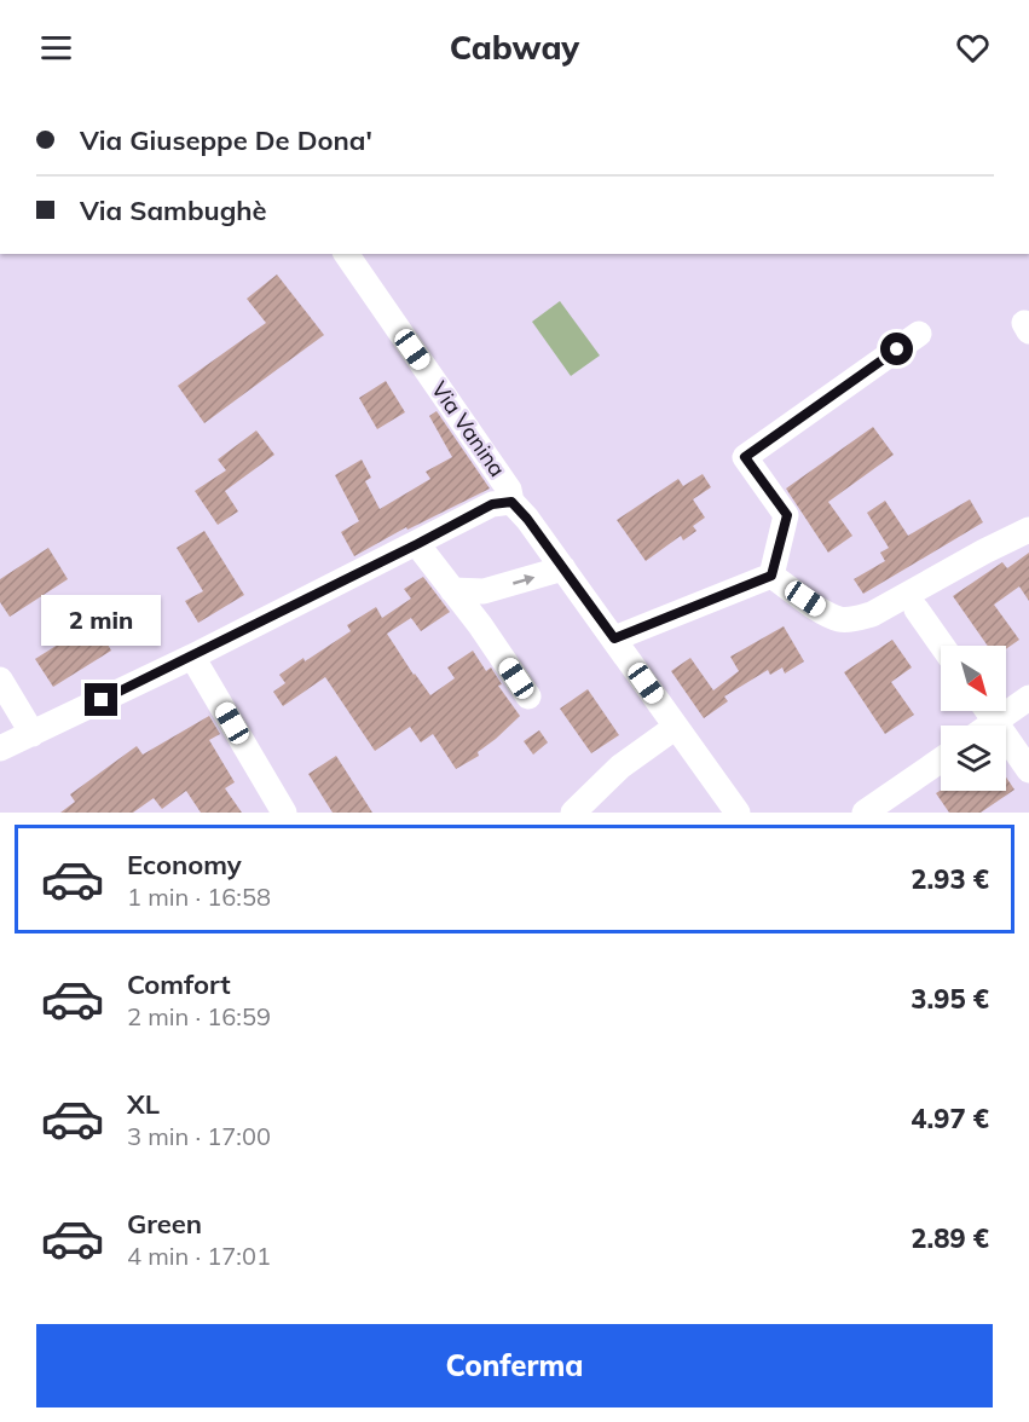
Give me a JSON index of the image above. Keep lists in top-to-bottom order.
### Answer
{
  "streets": {
    "street": ["Via Vanina"]
  },
  "north": "bottom right",
  "page": {
    "header": "Cabway",
    "banner": ["Via Giuseppe De Dona'", "Via Sambughè"],
    "bubble": "2 min",
    "list": [
      {
        "name": "Economy",
        "note": "1 min · 16:58",
        "value": "2.93 €"
      },
      {
        "name": "Comfort",
        "note": "2 min · 16:59",
        "value": "3.95 €"
      },
      {
        "name": "XL",
        "note": "3 min · 17:00",
        "value": "4.97 €"
      },
      {
        "name": "Green",
        "note": "4 min · 17:01",
        "value": "2.89 €"
      }
    ],
    "buttons": "Conferma"
  }
}
